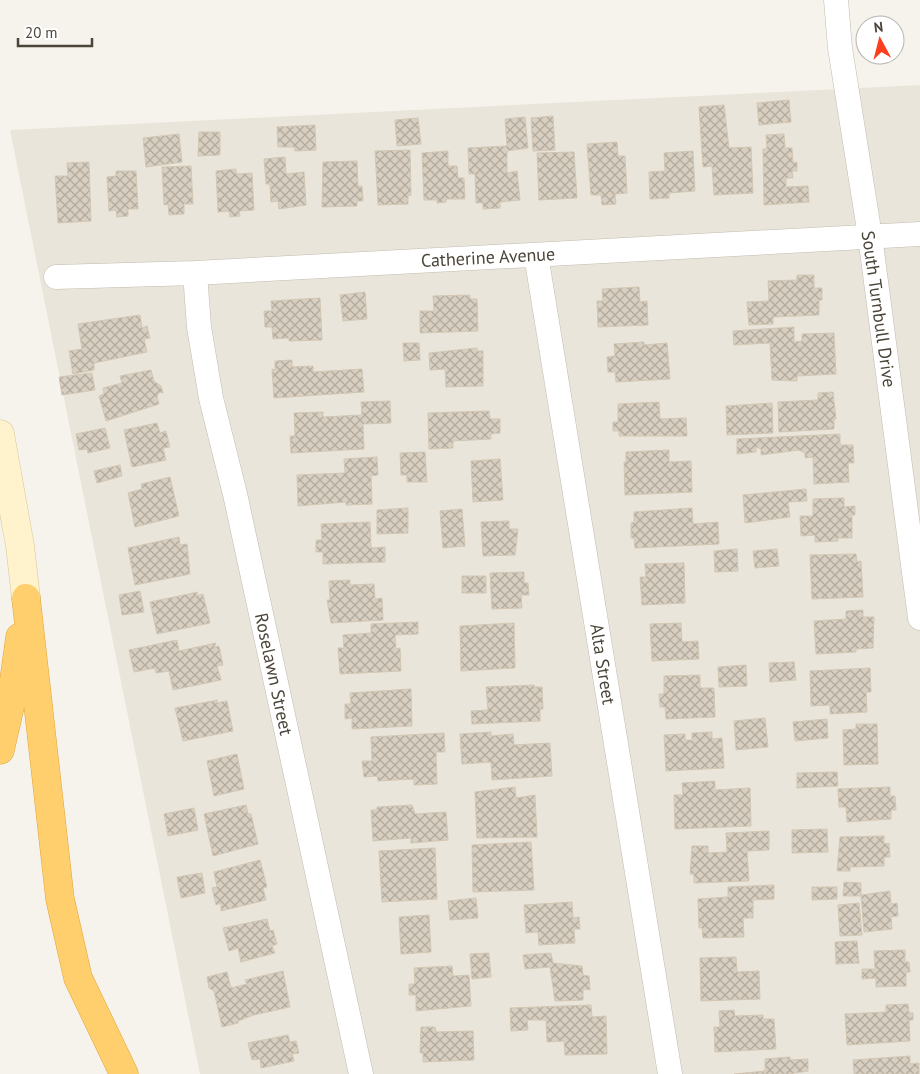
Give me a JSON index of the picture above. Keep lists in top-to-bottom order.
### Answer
{
  "streets": {
    "street": [
      "Catherine Avenue",
      "South Turnbull Drive",
      "Alta Street",
      "Roselawn Street"
    ]
  },
  "crossings": [
    ["Catherine Avenue", "South Turnbull Drive"],
    ["Catherine Avenue", "Alta Street"],
    ["Catherine Avenue", "Roselawn Street"]
  ],
  "scale_bar": "20 m",
  "north": "top"
}
